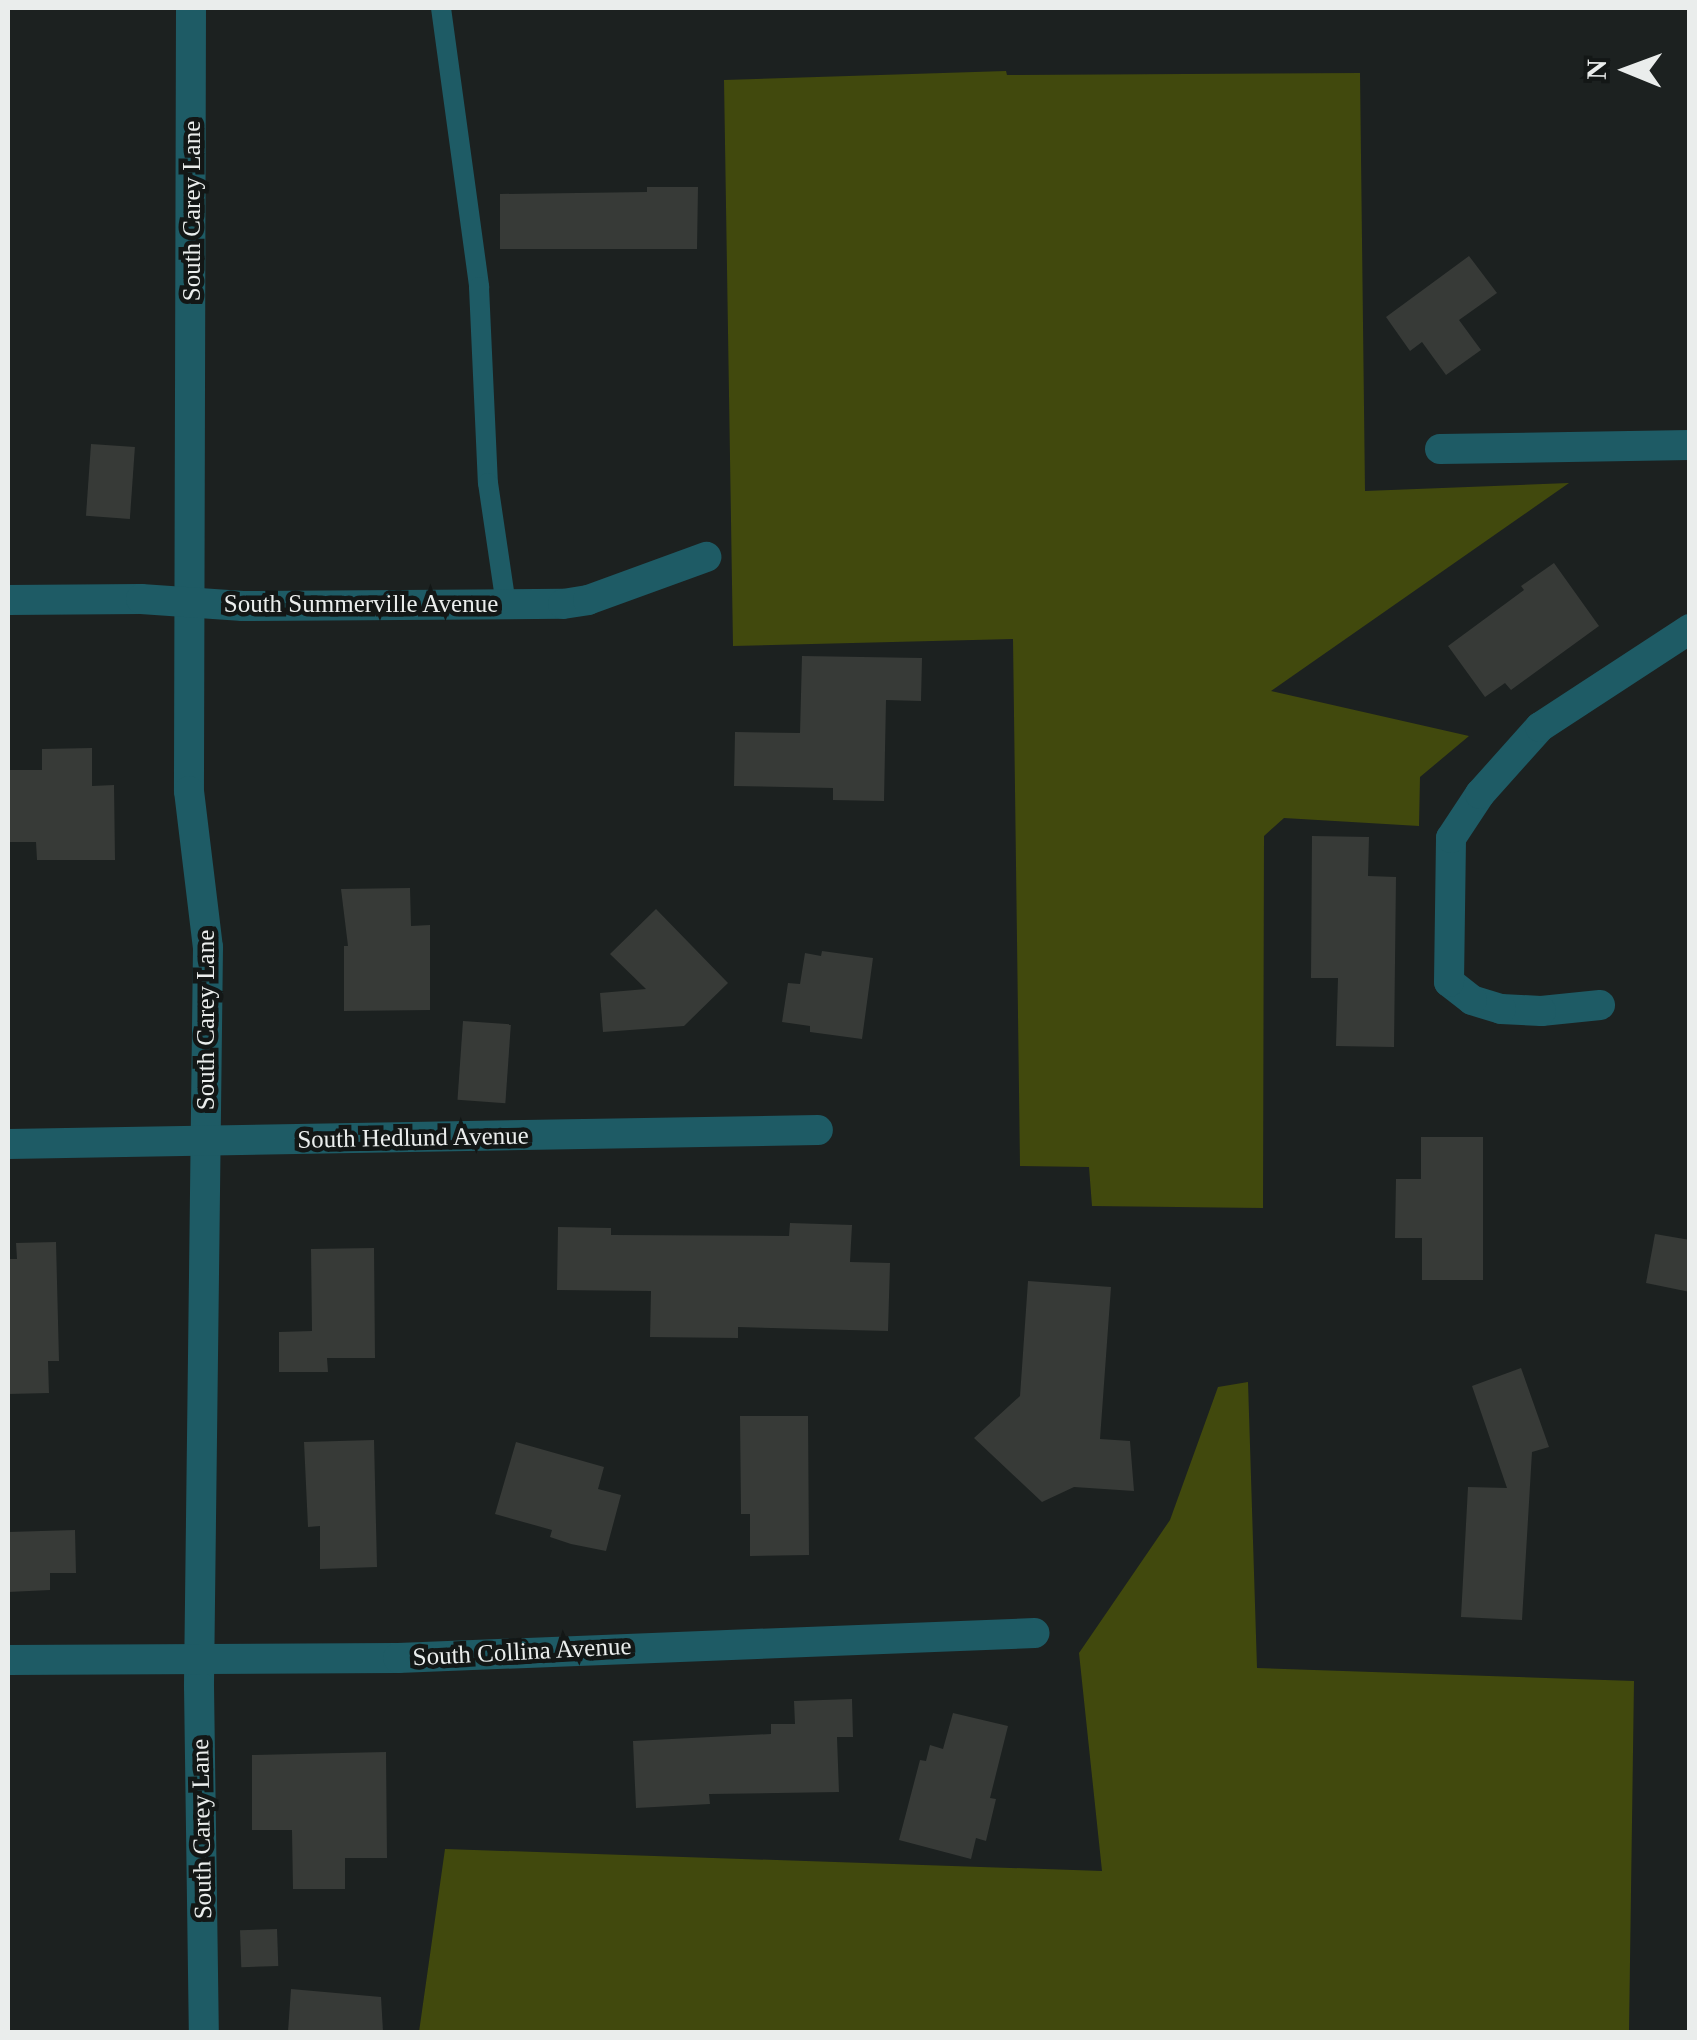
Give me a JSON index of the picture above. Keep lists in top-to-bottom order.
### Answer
{
  "streets": {
    "street": [
      "South Carey Lane",
      "South Summerville Avenue",
      "South Hedlund Avenue",
      "South Collina Avenue"
    ]
  },
  "crossings": [
    ["South Carey Lane", "South Summerville Avenue"],
    ["South Carey Lane", "South Hedlund Avenue"],
    ["South Carey Lane", "South Collina Avenue"]
  ],
  "north": "left"
}
